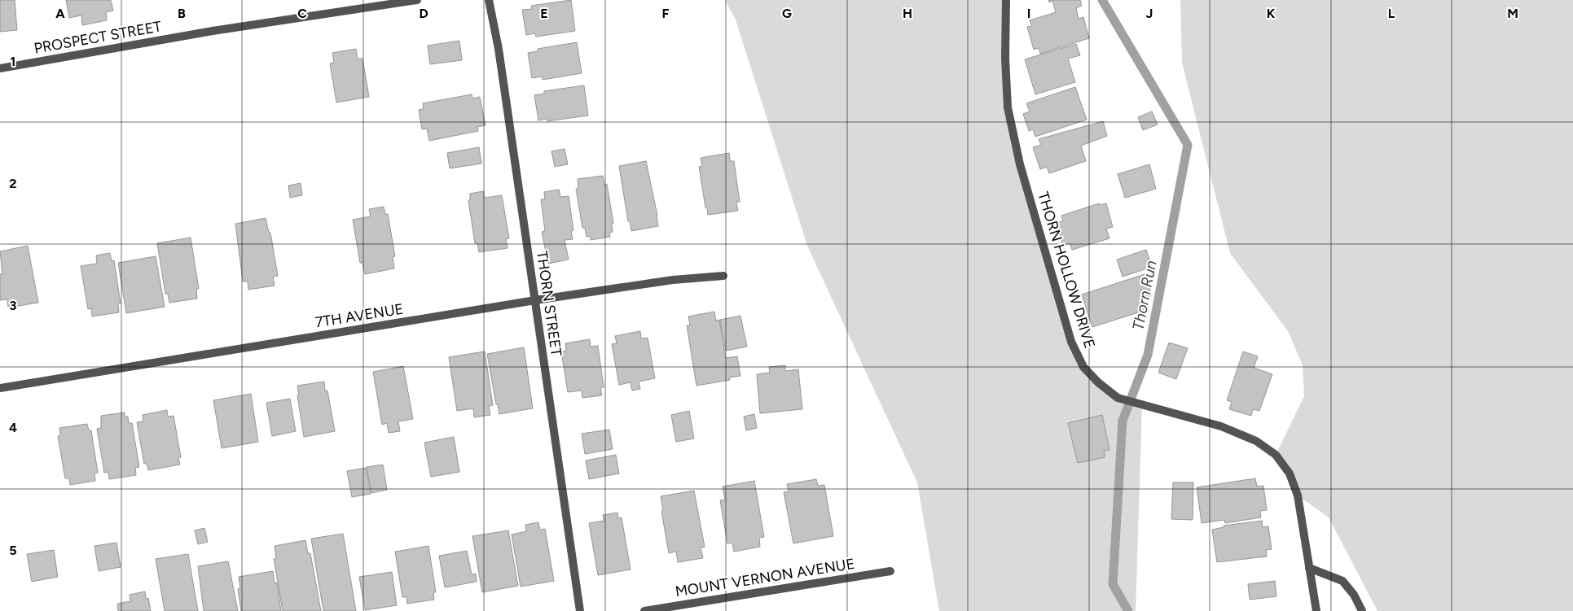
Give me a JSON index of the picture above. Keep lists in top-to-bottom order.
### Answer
{
  "streets": {
    "street": [
      "PROSPECT STREET",
      "THORN HOLLOW DRIVE",
      "THORN STREET",
      "7TH AVENUE",
      "MOUNT VERNON AVENUE"
    ]
  },
  "crossings": [
    ["THORN STREET", "7TH AVENUE"]
  ],
  "water": ["Thorn Run"],
  "grid": {
    "columns": [
      "A",
      "B",
      "C",
      "D",
      "E",
      "F",
      "G",
      "H",
      "I",
      "J",
      "K",
      "L",
      "M"
    ],
    "rows": [
      "1",
      "2",
      "3",
      "4",
      "5"
    ]
  }
}
